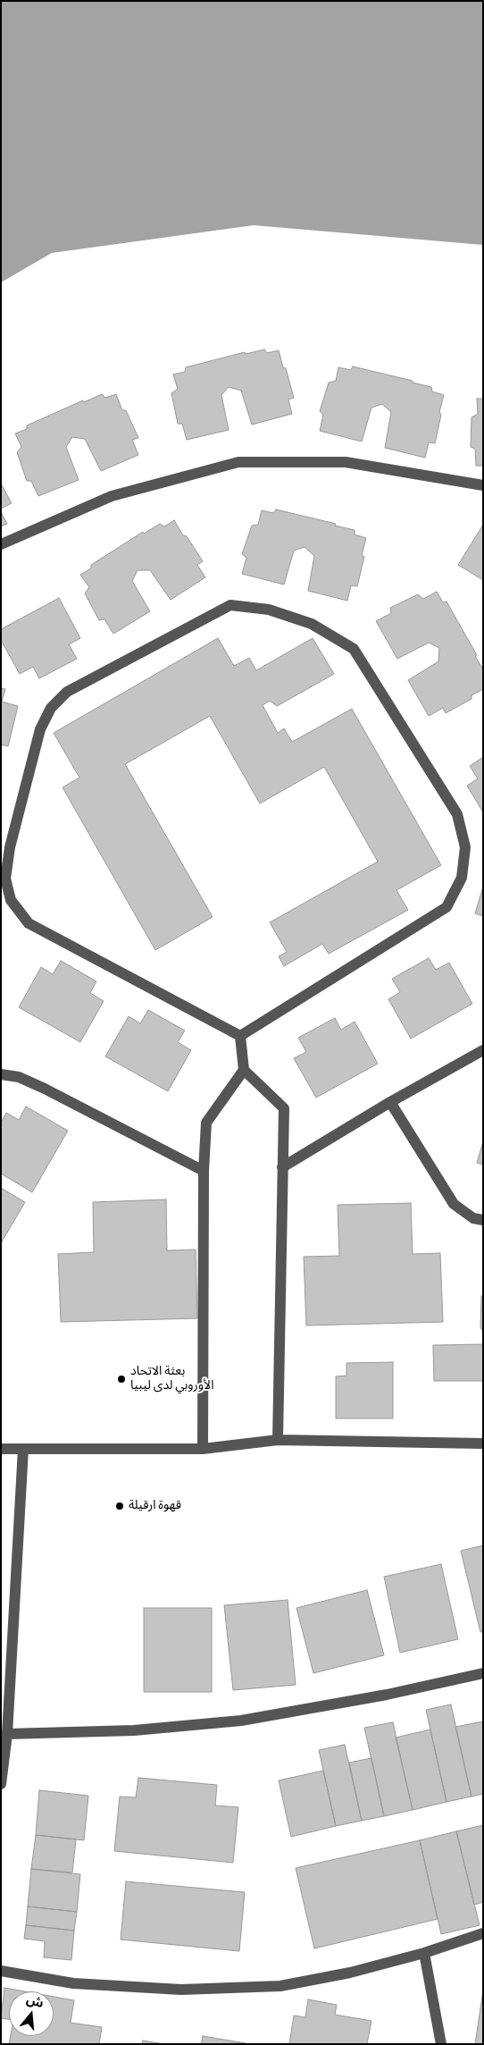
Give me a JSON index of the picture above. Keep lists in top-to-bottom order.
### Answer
{
  "places": ["بعثة الاتحاد الأوروبي لدى ليبيا", "قهوة ارقيلة"],
  "north": "top"
}
